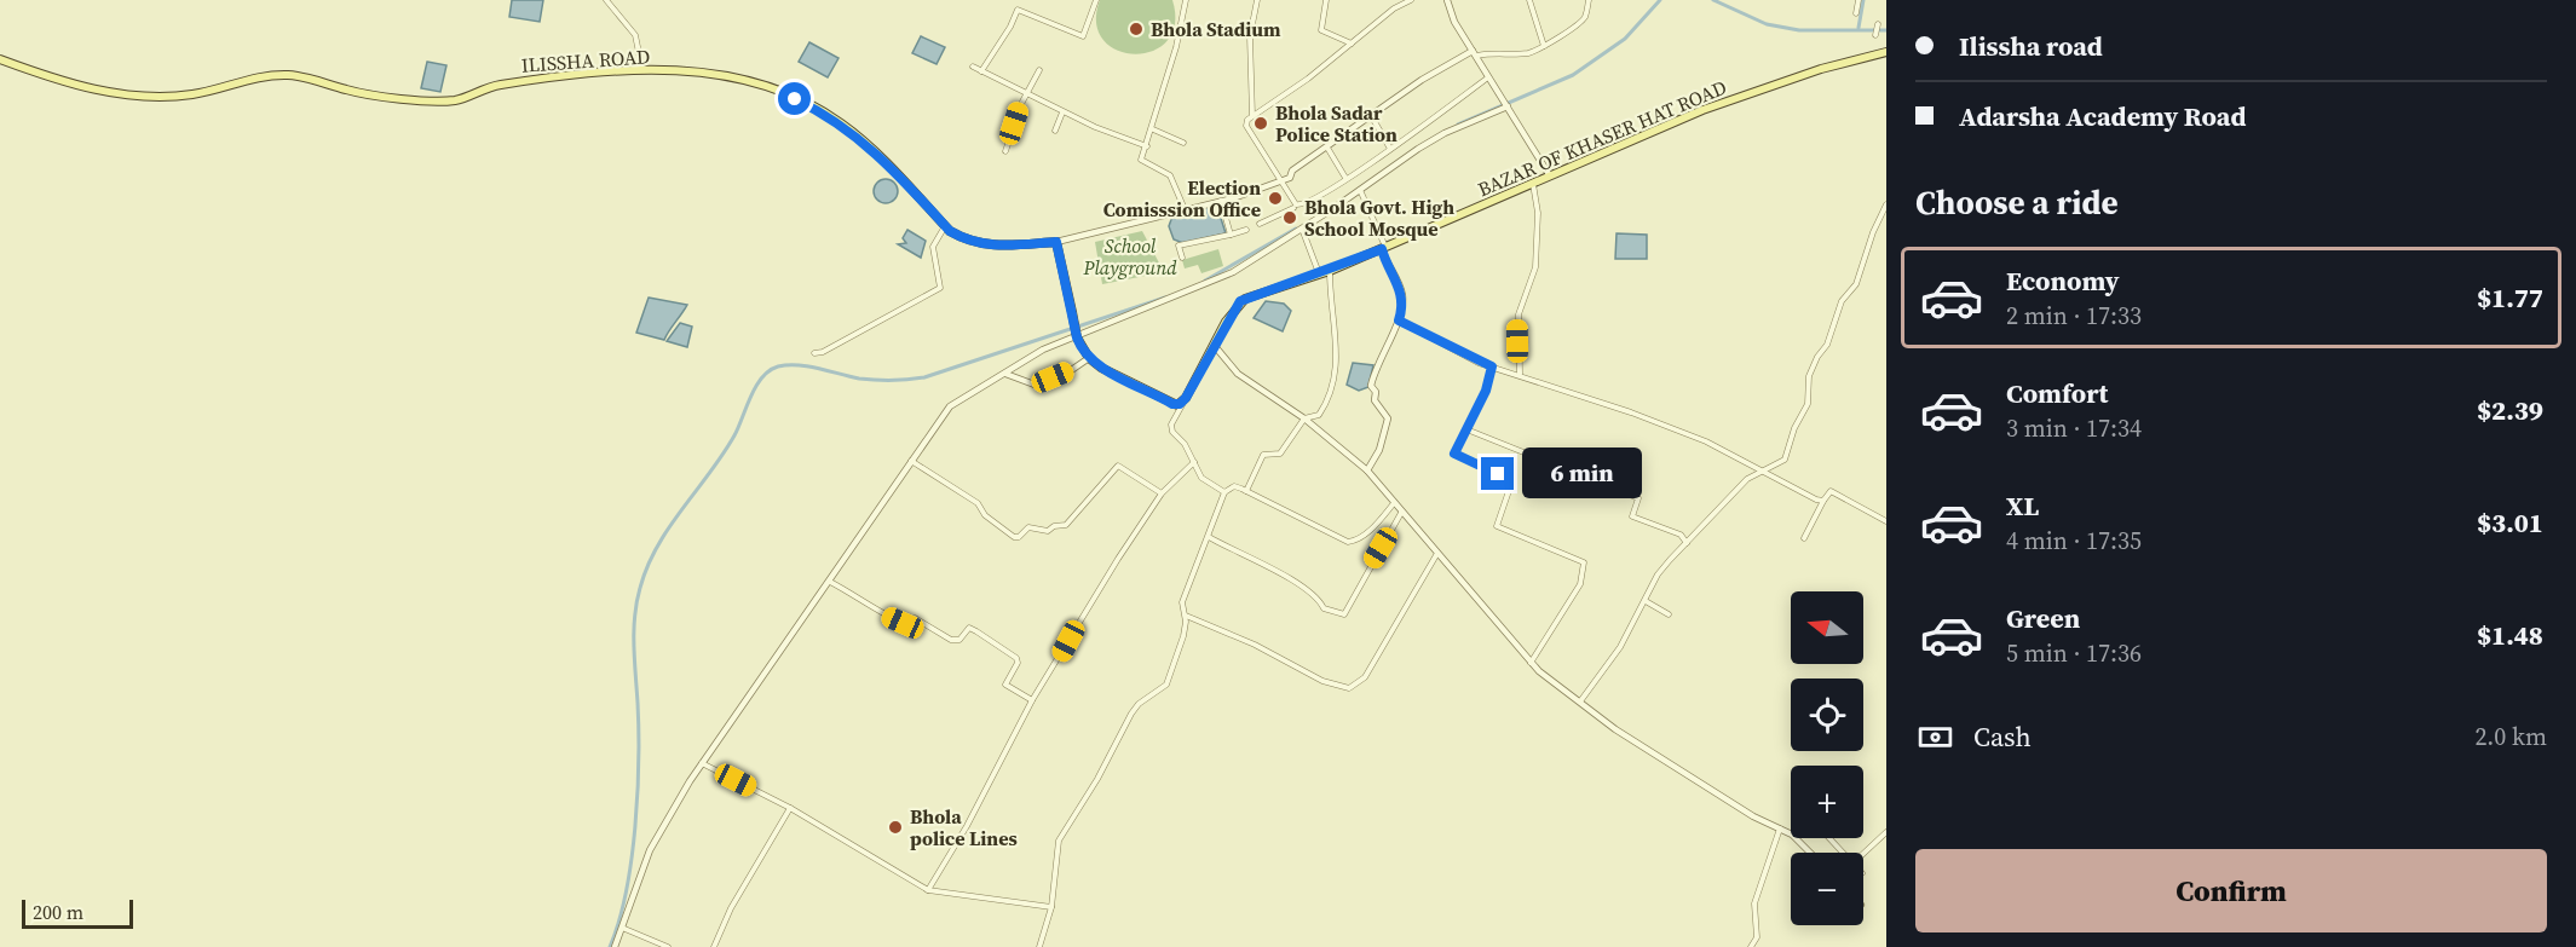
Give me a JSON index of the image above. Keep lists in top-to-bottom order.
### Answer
{
  "streets": {
    "main road": ["ILISSHA ROAD", "BAZAR OF KHASER HAT ROAD"]
  },
  "parks": ["School Playground"],
  "places": [
    "Bhola Stadium",
    "Bhola Sadar Police Station",
    "Election Comisssion Office",
    "Bhola Govt. High School Mosque",
    "Bhola police Lines"
  ],
  "scale_bar": "200 m",
  "north": "left",
  "page": {
    "banner": ["Ilissha road", "Adarsha Academy Road"],
    "heading": "Choose a ride",
    "list": [
      {
        "name": "Economy",
        "note": "2 min · 17:33",
        "value": "$1.77"
      },
      {
        "name": "Comfort",
        "note": "3 min · 17:34",
        "value": "$2.39"
      },
      {
        "name": "XL",
        "note": "4 min · 17:35",
        "value": "$3.01"
      },
      {
        "name": "Green",
        "note": "5 min · 17:36",
        "value": "$1.48"
      }
    ],
    "bubble": "6 min",
    "map_buttons": ["+", "−"],
    "pay": ["Cash", "2.0 km"],
    "buttons": "Confirm",
    "scale": "200 m"
  }
}
